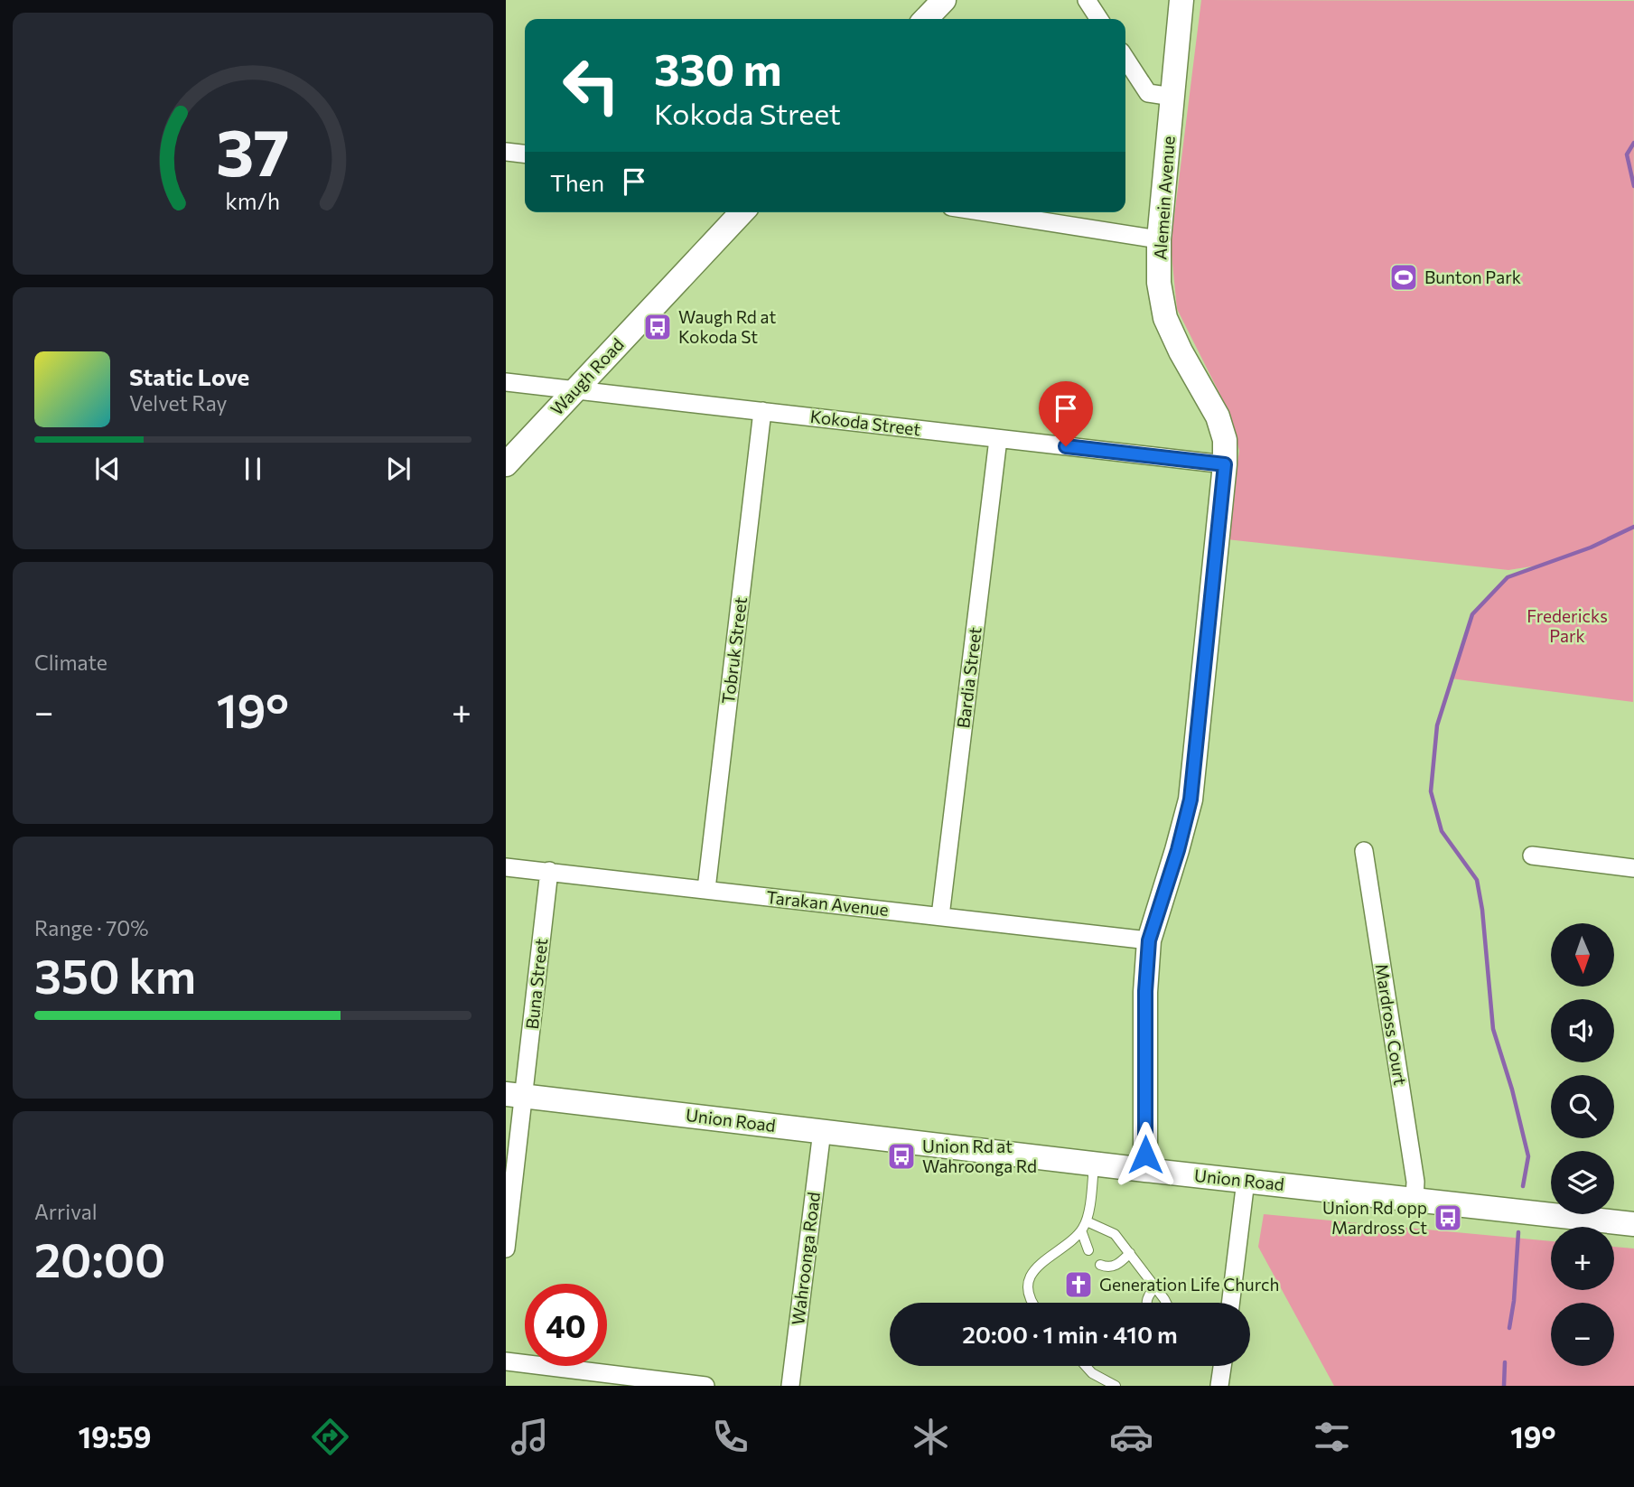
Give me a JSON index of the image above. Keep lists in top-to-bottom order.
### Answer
{
  "streets": {
    "main road": ["Alemein Avenue", "Waugh Road", "Union Road"],
    "street": [
      "Kokoda Street",
      "Tobruk Street",
      "Bardia Street",
      "Tarakan Avenue",
      "Buna Street",
      "Mardross Court",
      "Wahroonga Road"
    ]
  },
  "crossings": [
    ["Alemein Avenue", "Kokoda Street"],
    ["Alemein Avenue", "Tarakan Avenue"],
    ["Alemein Avenue", "Union Road"],
    ["Waugh Road", "Kokoda Street"],
    ["Kokoda Street", "Tobruk Street"],
    ["Kokoda Street", "Bardia Street"],
    ["Tobruk Street", "Tarakan Avenue"],
    ["Bardia Street", "Tarakan Avenue"],
    ["Tarakan Avenue", "Buna Street"],
    ["Buna Street", "Union Road"],
    ["Mardross Court", "Union Road"],
    ["Union Road", "Wahroonga Road"]
  ],
  "parks": ["Fredericks Park"],
  "places": {
    "sports": ["Bunton Park"],
    "bus stop": ["Waugh Rd at Kokoda St", "Union Rd at Wahroonga Rd", "Union Rd opp Mardross Ct"],
    "church": ["Generation Life Church"]
  },
  "north": "bottom",
  "page": {
    "turn": ["330 m", "Kokoda Street"],
    "then": "Then",
    "song": ["Static Love", "Velvet Ray"],
    "tile": [
      "Climate",
      ["Range · 70%", "350 km"],
      ["Arrival", "20:00"]
    ],
    "heat": ["−", "19°", "+"],
    "map_buttons": ["+", "−"],
    "limit": "40",
    "trip": "20:00 · 1 min · 410 m",
    "tabs": ["19:59", "19°"],
    "gauge": ["37", "km/h"]
  }
}
